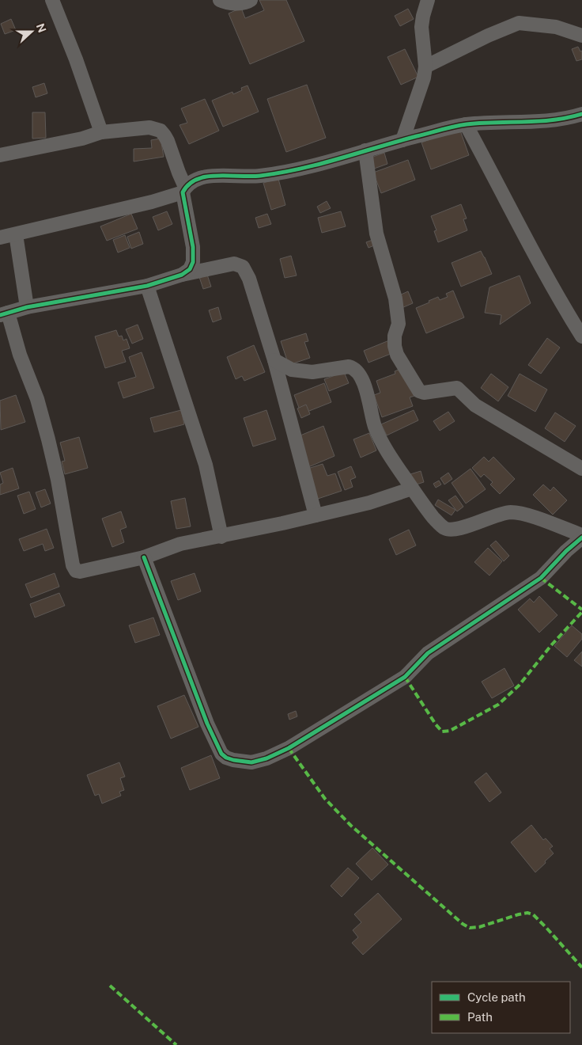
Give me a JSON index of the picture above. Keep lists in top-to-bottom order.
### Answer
{
  "legend": ["Cycle path", "Path"],
  "north": "right"
}
